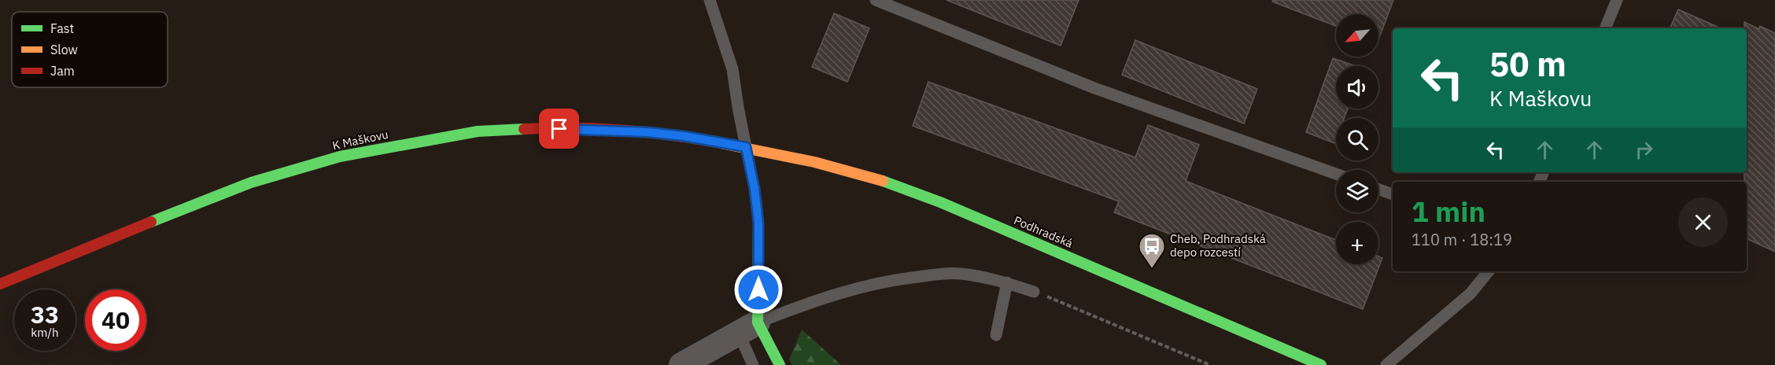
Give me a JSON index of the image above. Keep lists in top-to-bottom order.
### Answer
{
  "streets": {
    "main road": ["K Maškovu", "Podhradská"]
  },
  "crossings": [
    ["K Maškovu", "Podhradská"]
  ],
  "places": {
    "bus stop": ["Cheb, Podhradská depo rozcestí"]
  },
  "legend": ["Fast", "Slow", "Jam"],
  "north": "bottom left",
  "page": {
    "map_buttons": "+",
    "turn": ["50 m", "K Maškovu"],
    "heading": ["1 min", "110 m · 18:19"],
    "speed": "33 km/h",
    "limit": "40"
  }
}
